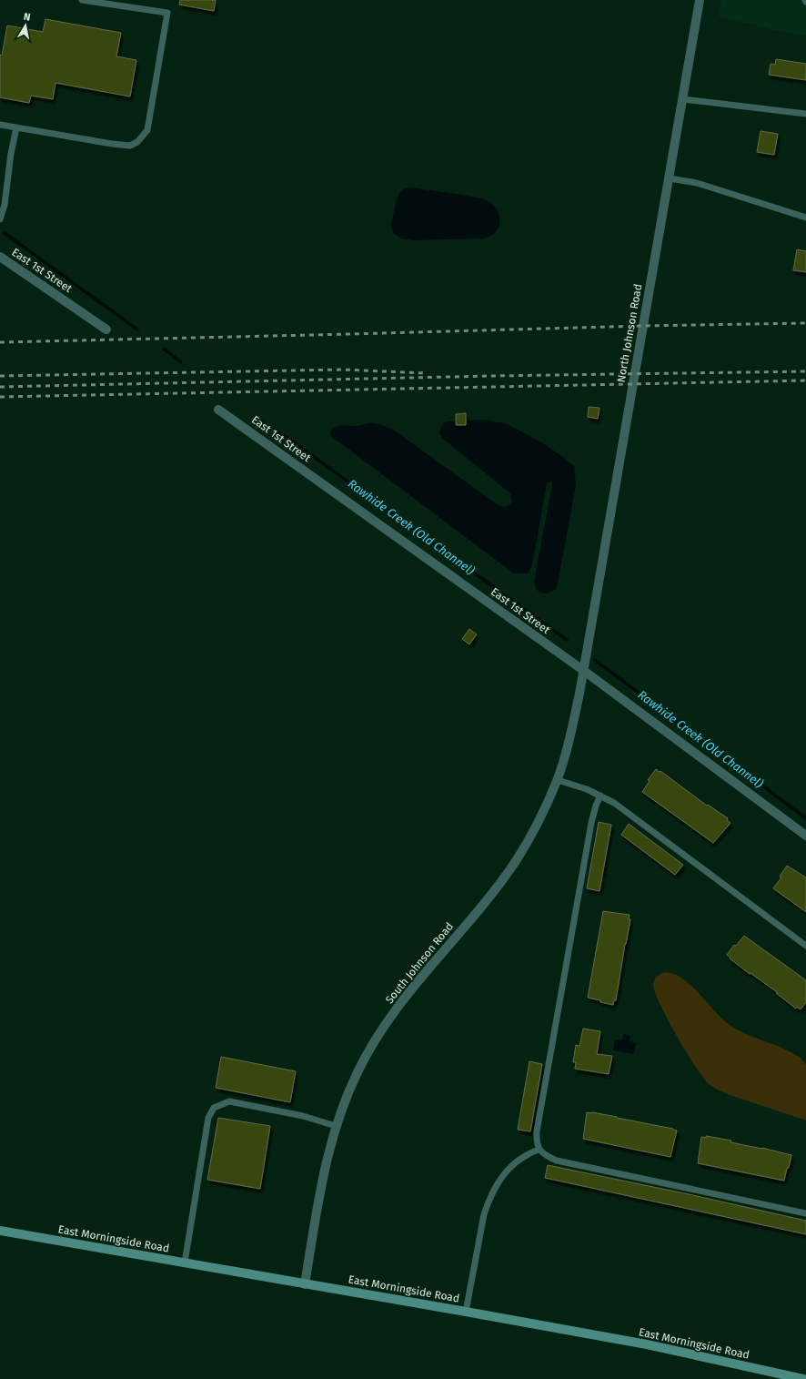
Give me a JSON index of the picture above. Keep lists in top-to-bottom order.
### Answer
{
  "streets": {
    "street": [
      "East 1st Street",
      "North Johnson Road",
      "South Johnson Road",
      "East Morningside Road"
    ]
  },
  "crossings": [
    ["East 1st Street", "North Johnson Road"],
    ["East 1st Street", "South Johnson Road"],
    ["North Johnson Road", "South Johnson Road"],
    ["South Johnson Road", "East Morningside Road"]
  ],
  "water": ["Rawhide Creek (Old Channel)"],
  "north": "top"
}
